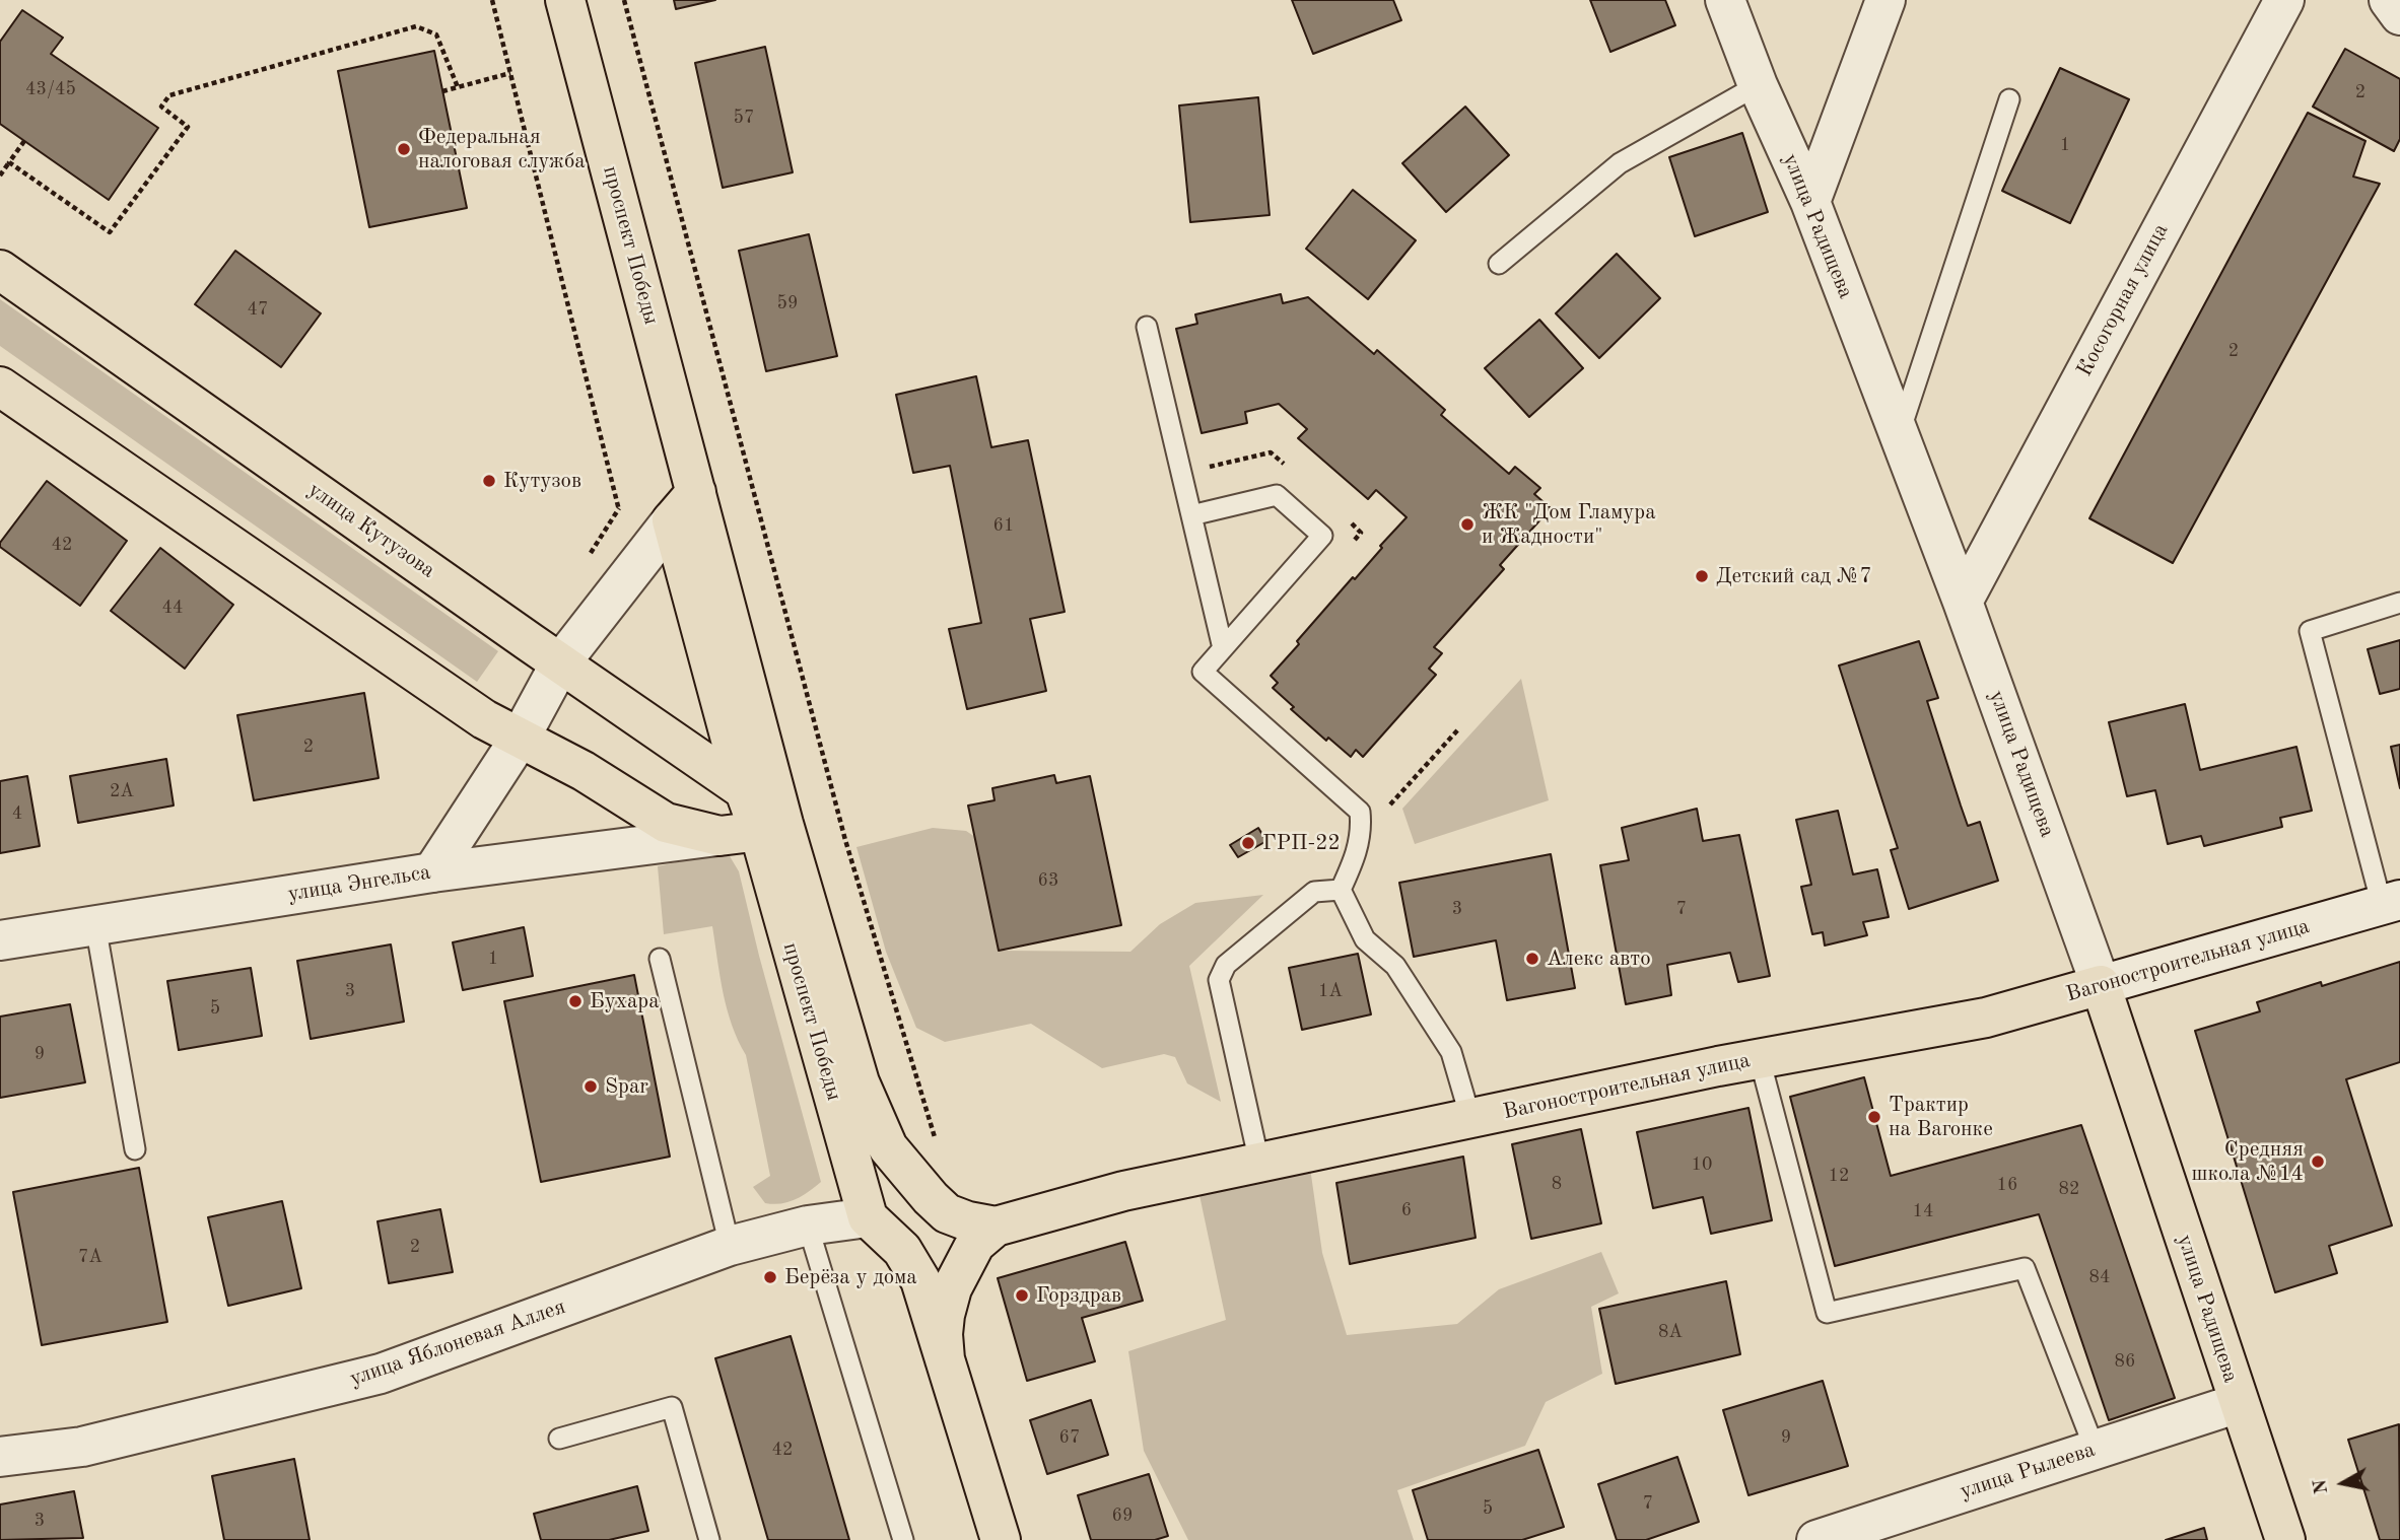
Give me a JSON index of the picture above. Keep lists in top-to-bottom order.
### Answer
{
  "streets": {
    "main road": [
      "улица Радищева",
      "проспект Победы",
      "улица Кутузова",
      "Вагоностроительная улица"
    ],
    "street": [
      "Косогорная улица",
      "улица Энгельса",
      "улица Яблоневая Аллея",
      "улица Рылеева"
    ]
  },
  "crossings": [
    ["улица Радищева", "Косогорная улица"],
    ["улица Радищева", "Вагоностроительная улица"],
    ["улица Радищева", "улица Рылеева"],
    ["проспект Победы", "улица Кутузова"],
    ["проспект Победы", "Вагоностроительная улица"],
    ["проспект Победы", "улица Яблоневая Аллея"]
  ],
  "places": [
    "Федеральная налоговая служба",
    "Кутузов",
    "ЖК \"Дом Гламура и Жадности\"",
    "Детский сад №7",
    "ГРП-22",
    "Алекс авто",
    "Бухара",
    "Spar",
    "Трактир на Вагонке",
    "Средняя школа №14",
    "Берёза у дома",
    "Горздрав"
  ],
  "house_numbers": [
    "43/45",
    "2",
    "57",
    "1",
    "59",
    "47",
    "2",
    "61",
    "42",
    "44",
    "2",
    "2А",
    "4",
    "63",
    "3",
    "7",
    "1",
    "3",
    "1А",
    "5",
    "9",
    "10",
    "12",
    "8",
    "16",
    "82",
    "6",
    "14",
    "2",
    "7А",
    "84",
    "8А",
    "86",
    "67",
    "9",
    "42",
    "7",
    "5",
    "69",
    "3"
  ],
  "north": "left"
}
